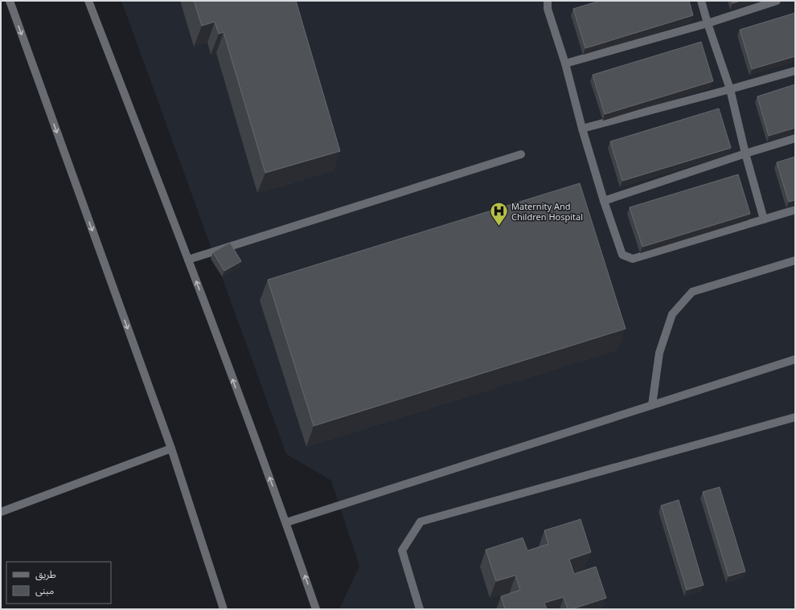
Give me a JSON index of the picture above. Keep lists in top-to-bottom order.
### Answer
{
  "places": {
    "hospital": ["Maternity And Children Hospital"]
  },
  "legend": ["طريق", "مبنى"]
}
